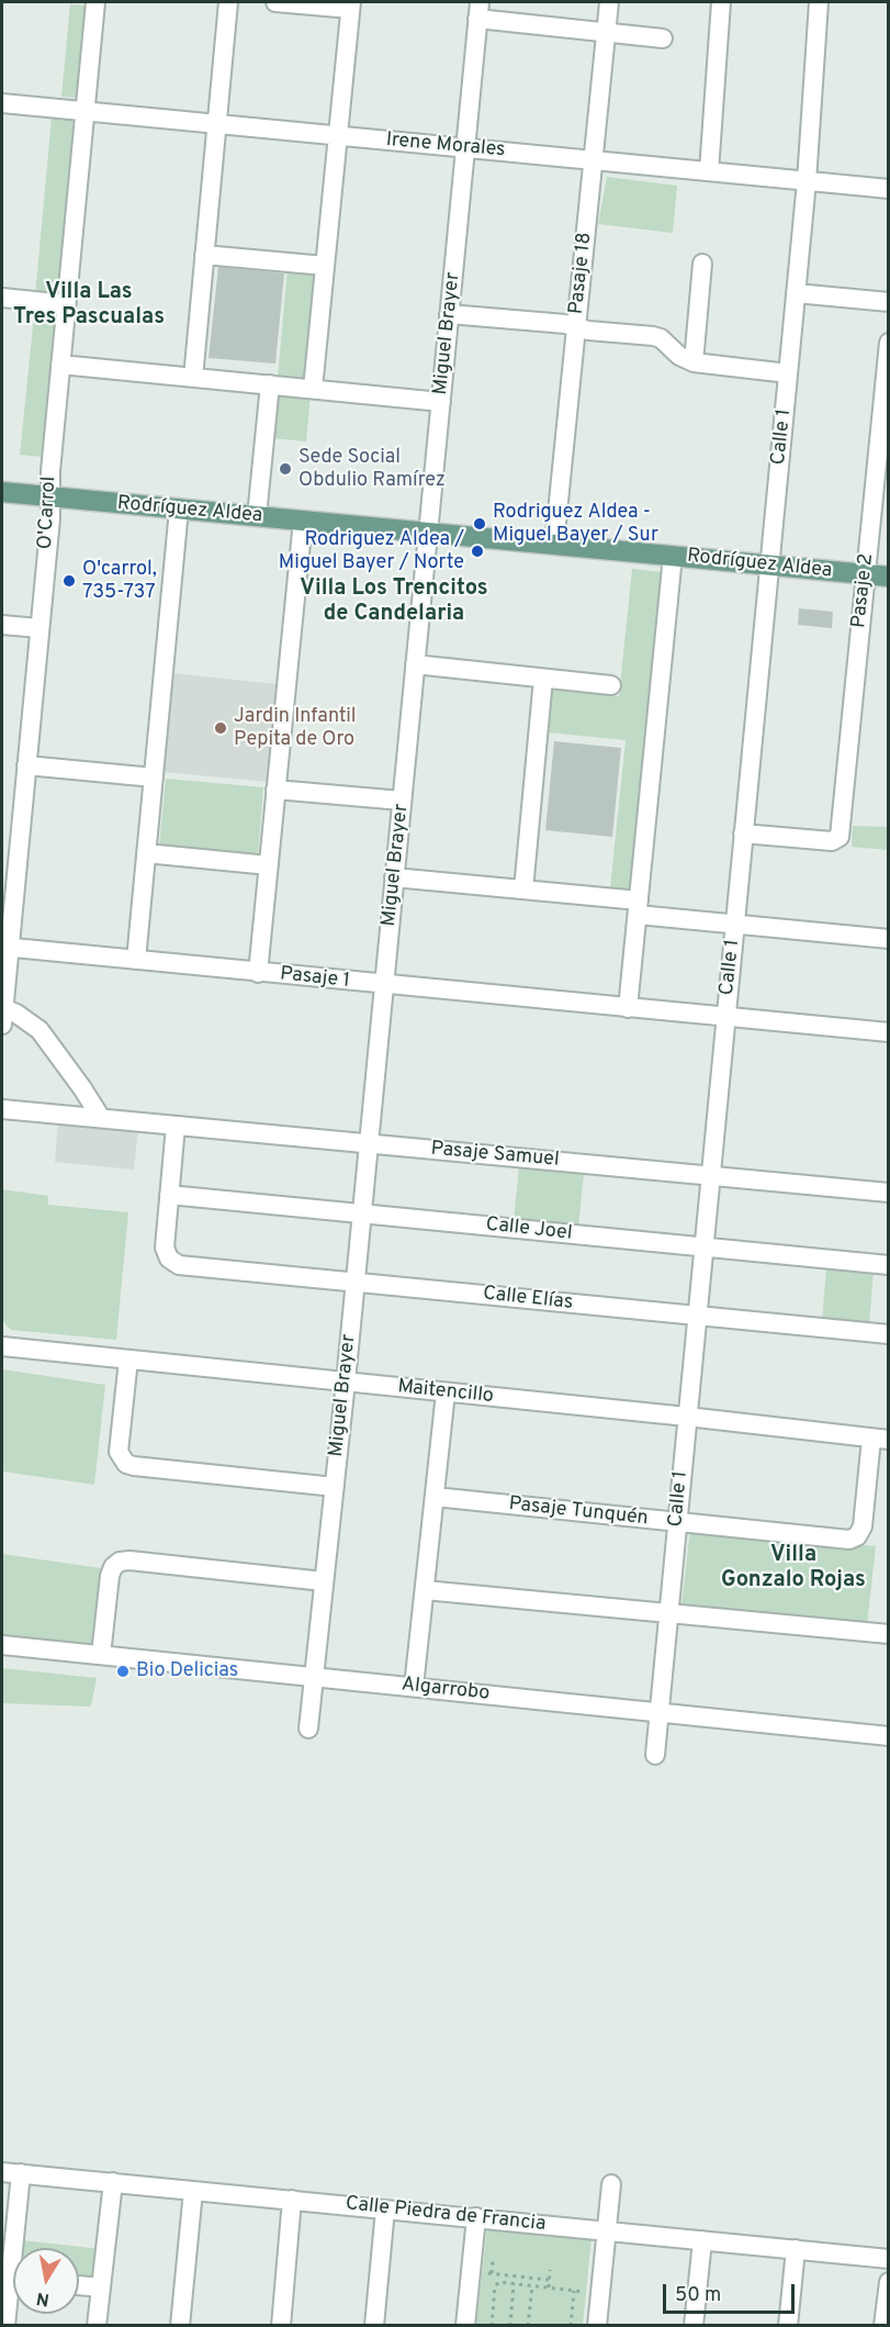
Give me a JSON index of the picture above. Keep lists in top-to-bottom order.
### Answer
{
  "streets": {
    "main road": ["Rodríguez Aldea"],
    "street": [
      "Irene Morales",
      "Pasaje 18",
      "Miguel Brayer",
      "Calle 1",
      "O'Carrol",
      "Pasaje 2",
      "Pasaje 1",
      "Pasaje Samuel",
      "Calle Joel",
      "Calle Elías",
      "Maitencillo",
      "Pasaje Tunquén",
      "Algarrobo",
      "Calle Piedra de Francia"
    ]
  },
  "crossings": [
    ["Irene Morales", "Pasaje 18"],
    ["Irene Morales", "Miguel Brayer"],
    ["Irene Morales", "Calle 1"],
    ["Irene Morales", "O'Carrol"],
    ["Pasaje 18", "Rodríguez Aldea"],
    ["Miguel Brayer", "Rodríguez Aldea"],
    ["Miguel Brayer", "Pasaje 1"],
    ["Miguel Brayer", "Pasaje Samuel"],
    ["Miguel Brayer", "Calle Joel"],
    ["Miguel Brayer", "Calle Elías"],
    ["Miguel Brayer", "Maitencillo"],
    ["Miguel Brayer", "Algarrobo"],
    ["Calle 1", "Rodríguez Aldea"],
    ["Calle 1", "Pasaje 2"],
    ["Calle 1", "Pasaje 1"],
    ["Calle 1", "Pasaje Samuel"],
    ["Calle 1", "Calle Joel"],
    ["Calle 1", "Calle Elías"],
    ["Calle 1", "Maitencillo"],
    ["Calle 1", "Pasaje Tunquén"],
    ["Calle 1", "Algarrobo"],
    ["Rodríguez Aldea", "O'Carrol"],
    ["Rodríguez Aldea", "Pasaje 2"],
    ["O'Carrol", "Pasaje 1"],
    ["Calle Joel", "Calle Elías"],
    ["Maitencillo", "Pasaje Tunquén"]
  ],
  "districts": ["Villa Las Tres Pascualas", "Villa Los Trencitos de Candelaria", "Villa Gonzalo Rojas"],
  "places": [
    "Sede Social Obdulio Ramírez",
    "Rodriguez Aldea - Miguel Bayer / Sur",
    "Rodriguez Aldea / Miguel Bayer / Norte",
    "O'carrol, 735-737",
    "Jardin Infantil Pepita de Oro",
    "Bio Delicias"
  ],
  "scale_bar": "50 m",
  "north": "bottom"
}
